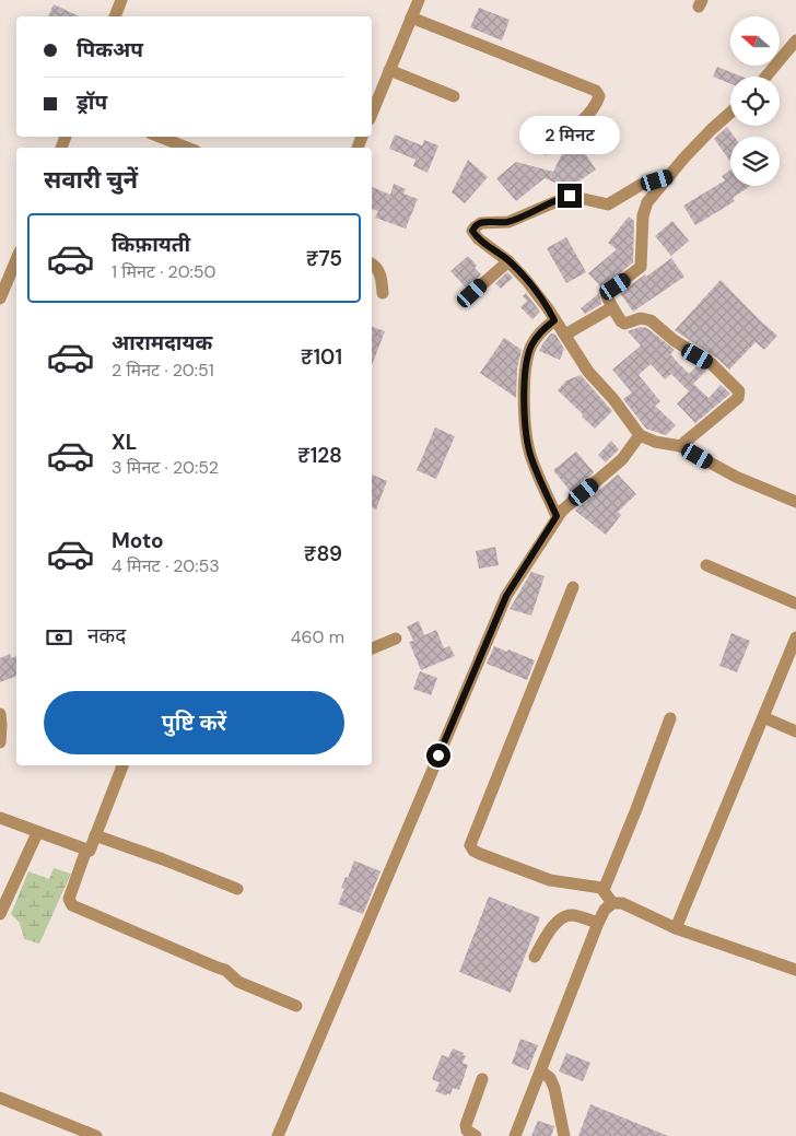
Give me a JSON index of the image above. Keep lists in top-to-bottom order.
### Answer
{
  "north": "left",
  "page": {
    "banner": ["पिकअप", "ड्रॉप"],
    "bubble": "2 मिनट",
    "heading": "सवारी चुनें",
    "list": [
      {
        "name": "किफ़ायती",
        "note": "1 मिनट · 20:50",
        "value": "₹75"
      },
      {
        "name": "आरामदायक",
        "note": "2 मिनट · 20:51",
        "value": "₹101"
      },
      {
        "name": "XL",
        "note": "3 मिनट · 20:52",
        "value": "₹128"
      },
      {
        "name": "Moto",
        "note": "4 मिनट · 20:53",
        "value": "₹89"
      }
    ],
    "pay": ["नकद", "460 m"],
    "buttons": "पुष्टि करें"
  }
}
